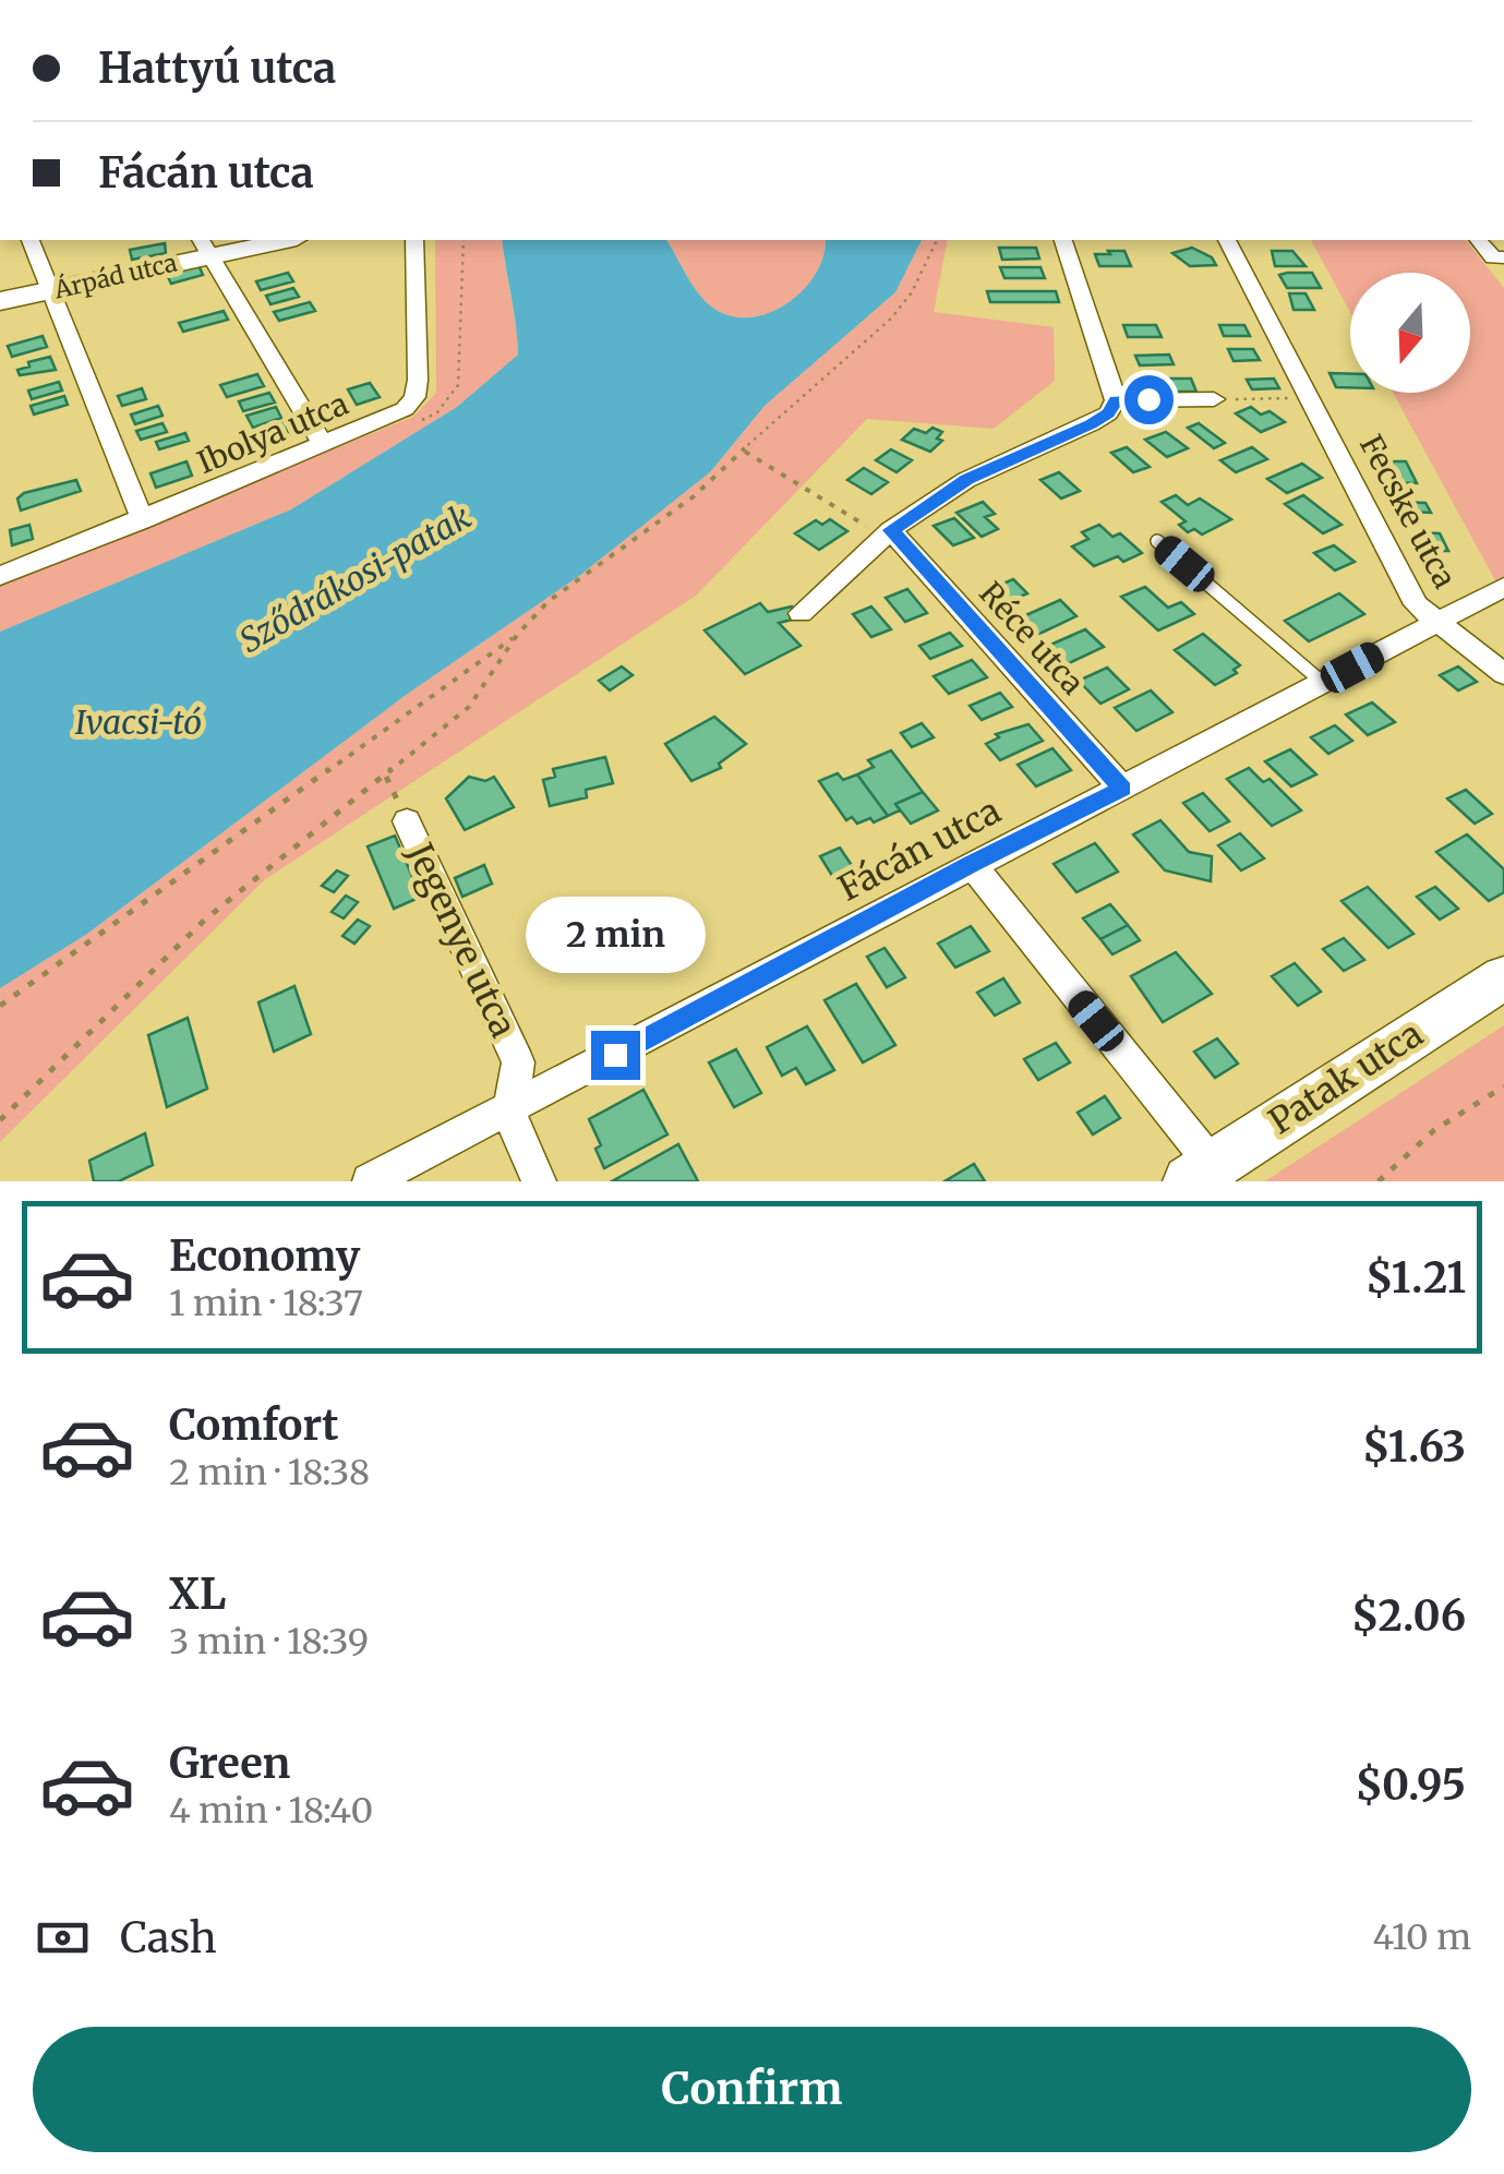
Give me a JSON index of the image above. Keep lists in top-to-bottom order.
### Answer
{
  "streets": {
    "street": [
      "Árpád utca",
      "Ibolya utca",
      "Fecske utca",
      "Réce utca",
      "Fácán utca",
      "Jegenye utca",
      "Patak utca"
    ]
  },
  "crossings": [
    ["Fecske utca", "Fácán utca"],
    ["Réce utca", "Fácán utca"],
    ["Fácán utca", "Jegenye utca"]
  ],
  "water": ["Sződrákosi-patak", "Ivacsi-tó"],
  "north": "bottom",
  "page": {
    "banner": ["Hattyú utca", "Fácán utca"],
    "bubble": "2 min",
    "list": [
      {
        "name": "Economy",
        "note": "1 min · 18:37",
        "value": "$1.21"
      },
      {
        "name": "Comfort",
        "note": "2 min · 18:38",
        "value": "$1.63"
      },
      {
        "name": "XL",
        "note": "3 min · 18:39",
        "value": "$2.06"
      },
      {
        "name": "Green",
        "note": "4 min · 18:40",
        "value": "$0.95"
      }
    ],
    "pay": ["Cash", "410 m"],
    "buttons": "Confirm"
  }
}
